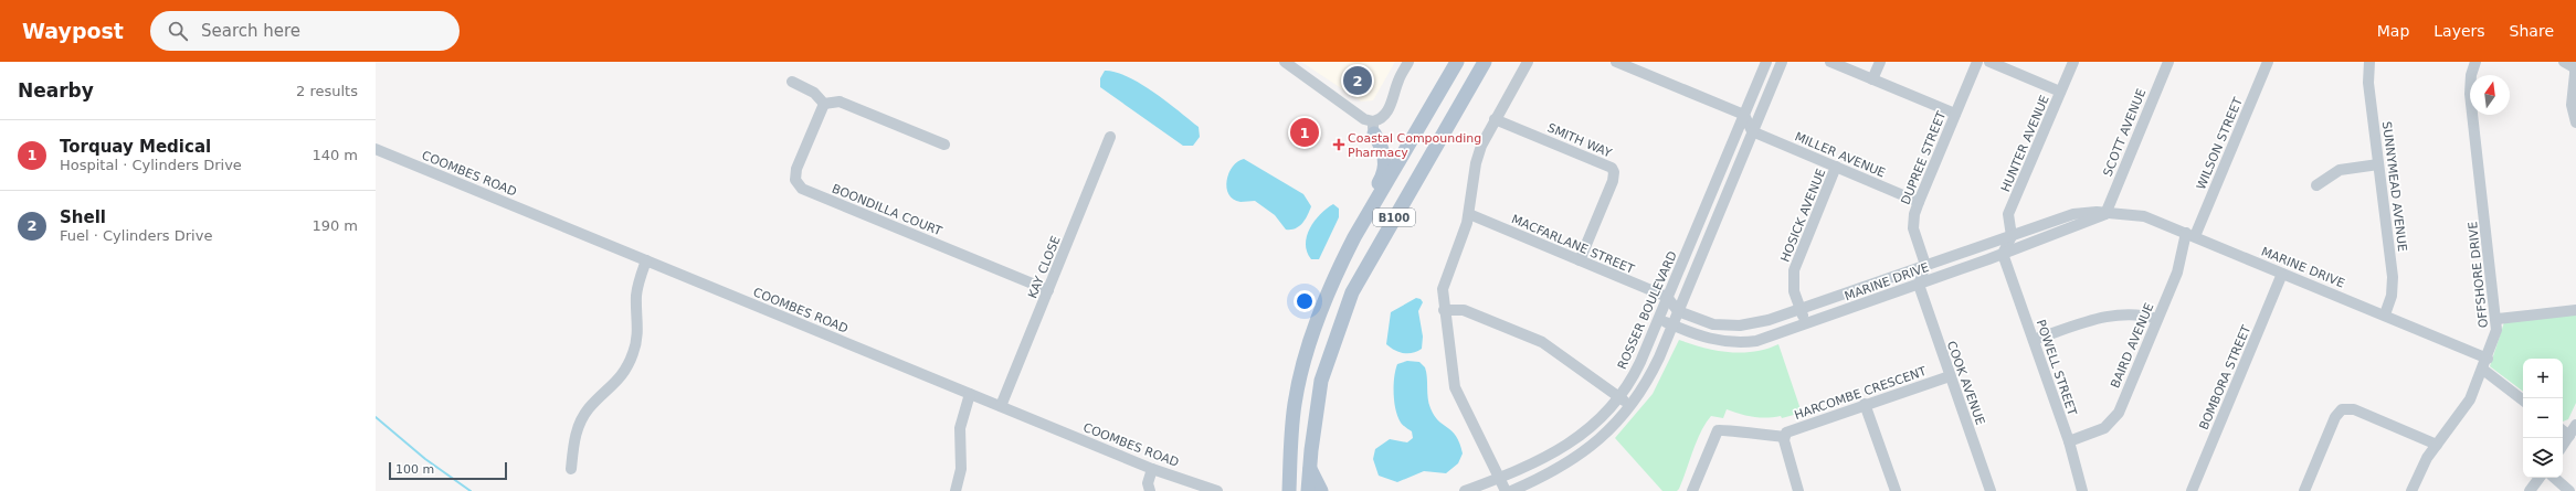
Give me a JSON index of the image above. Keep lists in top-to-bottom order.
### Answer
{
  "streets": {
    "main road": ["B100"],
    "street": [
      "SCOTT AVENUE",
      "SMITH WAY",
      "HUNTER AVENUE",
      "WILSON STREET",
      "MILLER AVENUE",
      "DUPREE STREET",
      "COOMBES ROAD",
      "SUNNYMEAD AVENUE",
      "BOONDILLA COURT",
      "HOSICK AVENUE",
      "MACFARLANE STREET",
      "KAY CLOSE",
      "MARINE DRIVE",
      "OFFSHORE DRIVE",
      "ROSSER BOULEVARD",
      "BAIRD AVENUE",
      "POWELL STREET",
      "BOMBORA STREET",
      "COOK AVENUE",
      "HARCOMBE CRESCENT"
    ]
  },
  "crossings": [
    ["SCOTT AVENUE", "MARINE DRIVE"],
    ["SMITH WAY", "MACFARLANE STREET"],
    ["HUNTER AVENUE", "MARINE DRIVE"],
    ["WILSON STREET", "MARINE DRIVE"],
    ["WILSON STREET", "BAIRD AVENUE"],
    ["MILLER AVENUE", "DUPREE STREET"],
    ["MILLER AVENUE", "HOSICK AVENUE"],
    ["DUPREE STREET", "MARINE DRIVE"],
    ["COOMBES ROAD", "KAY CLOSE"],
    ["SUNNYMEAD AVENUE", "MARINE DRIVE"],
    ["BOONDILLA COURT", "KAY CLOSE"],
    ["HOSICK AVENUE", "MARINE DRIVE"],
    ["MACFARLANE STREET", "ROSSER BOULEVARD"],
    ["MARINE DRIVE", "OFFSHORE DRIVE"],
    ["MARINE DRIVE", "ROSSER BOULEVARD"],
    ["MARINE DRIVE", "BAIRD AVENUE"],
    ["MARINE DRIVE", "POWELL STREET"],
    ["MARINE DRIVE", "BOMBORA STREET"],
    ["MARINE DRIVE", "COOK AVENUE"],
    ["BAIRD AVENUE", "POWELL STREET"],
    ["COOK AVENUE", "HARCOMBE CRESCENT"]
  ],
  "places": {
    "health": ["Coastal Compounding Pharmacy"]
  },
  "scale_bar": "100 m",
  "north": "top",
  "page": {
    "header": "Waypost",
    "search": "Search here",
    "nav": ["Map", "Layers", "Share"],
    "heading": ["Nearby", "2 results"],
    "pins": ["2", "1"],
    "list": [
      {
        "mark": "1",
        "name": "Torquay Medical",
        "note": "Hospital · Cylinders Drive",
        "value": "140 m"
      },
      {
        "mark": "2",
        "name": "Shell",
        "note": "Fuel · Cylinders Drive",
        "value": "190 m"
      }
    ],
    "map_buttons": ["+", "−"],
    "scale": "100 m"
  }
}
